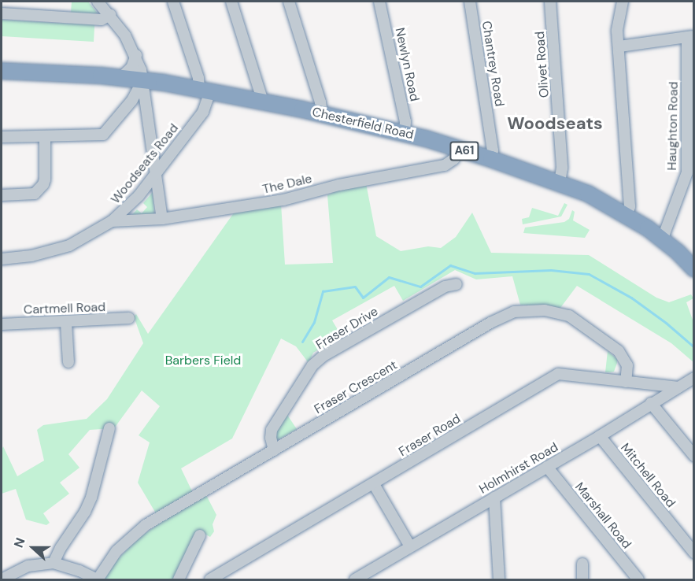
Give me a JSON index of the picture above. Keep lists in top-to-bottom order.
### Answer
{
  "streets": {
    "highway": ["Chesterfield Road", "A61"],
    "street": [
      "Chantrey Road",
      "Newlyn Road",
      "Olivet Road",
      "Haughton Road",
      "Woodseats Road",
      "The Dale",
      "Cartmell Road",
      "Fraser Drive",
      "Fraser Crescent",
      "Fraser Road",
      "Holmhirst Road",
      "Mitchell Road",
      "Marshall Road"
    ]
  },
  "crossings": [
    ["Chantrey Road", "Chesterfield Road"],
    ["Newlyn Road", "Chesterfield Road"],
    ["Olivet Road", "Chesterfield Road"],
    ["Chesterfield Road", "Haughton Road"],
    ["Chesterfield Road", "Woodseats Road"],
    ["Chesterfield Road", "The Dale"],
    ["Woodseats Road", "The Dale"],
    ["Fraser Drive", "Fraser Crescent"],
    ["Fraser Crescent", "Fraser Road"],
    ["Fraser Road", "Holmhirst Road"],
    ["Holmhirst Road", "Mitchell Road"],
    ["Holmhirst Road", "Marshall Road"]
  ],
  "districts": ["Woodseats"],
  "parks": ["Barbers Field"],
  "north": "left"
}
